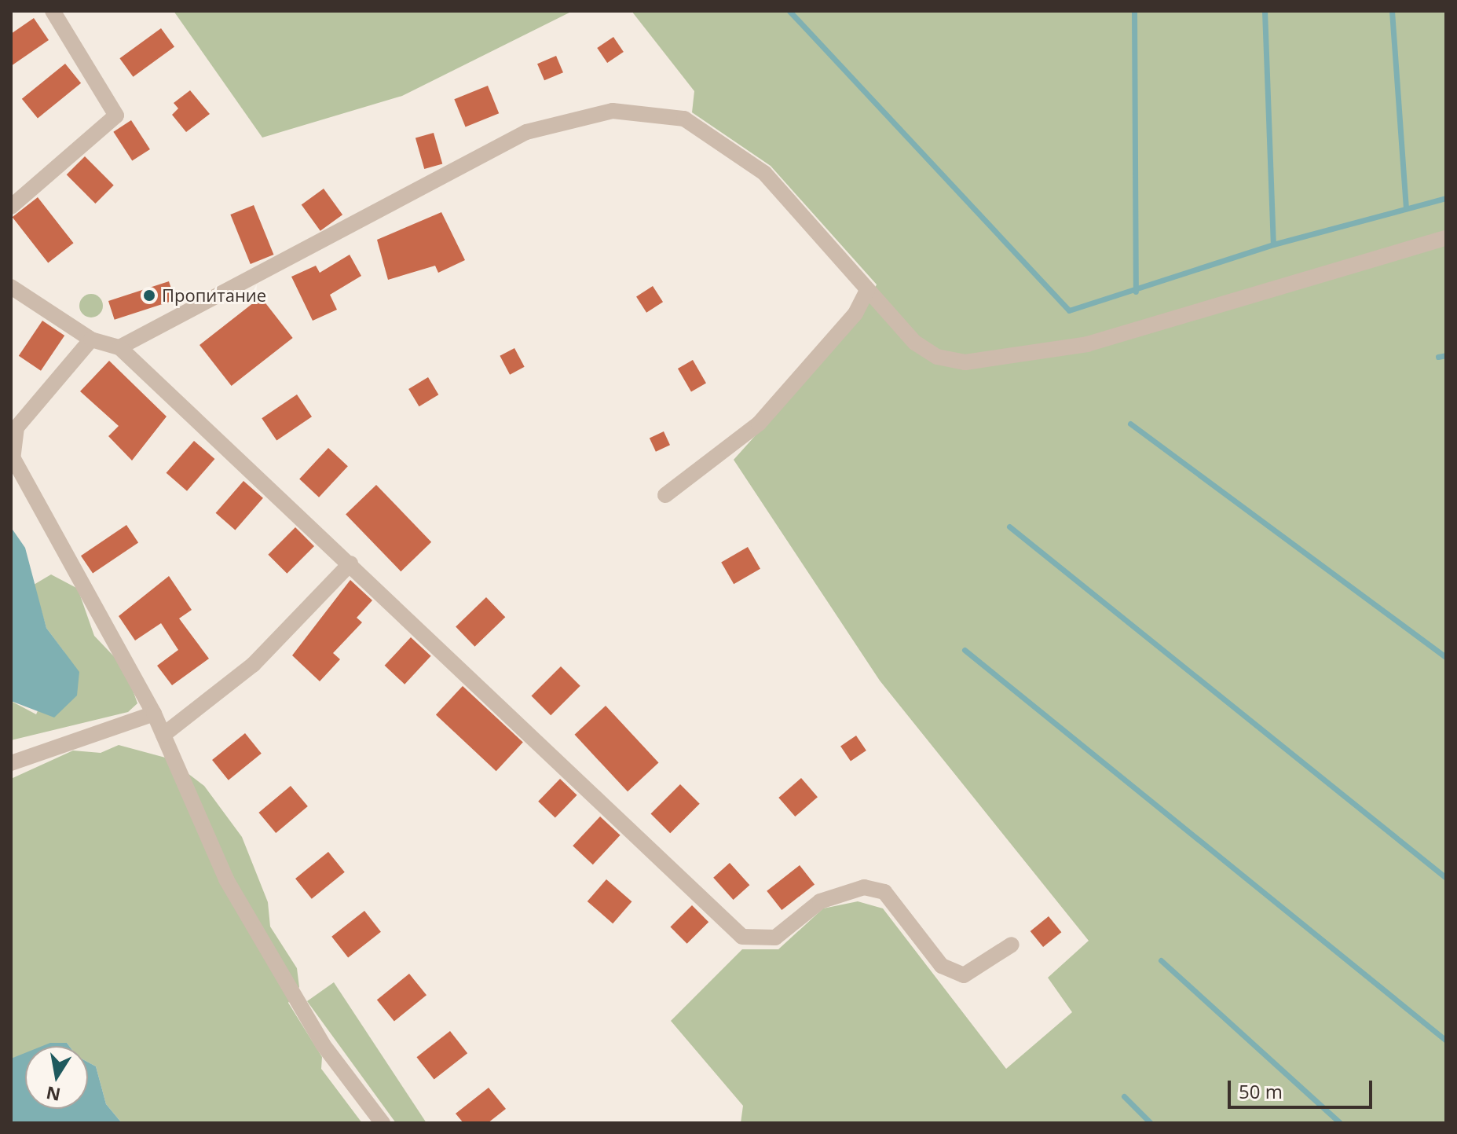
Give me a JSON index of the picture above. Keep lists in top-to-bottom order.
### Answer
{
  "places": ["Пропитание"],
  "scale_bar": "50 m",
  "north": "bottom"
}
